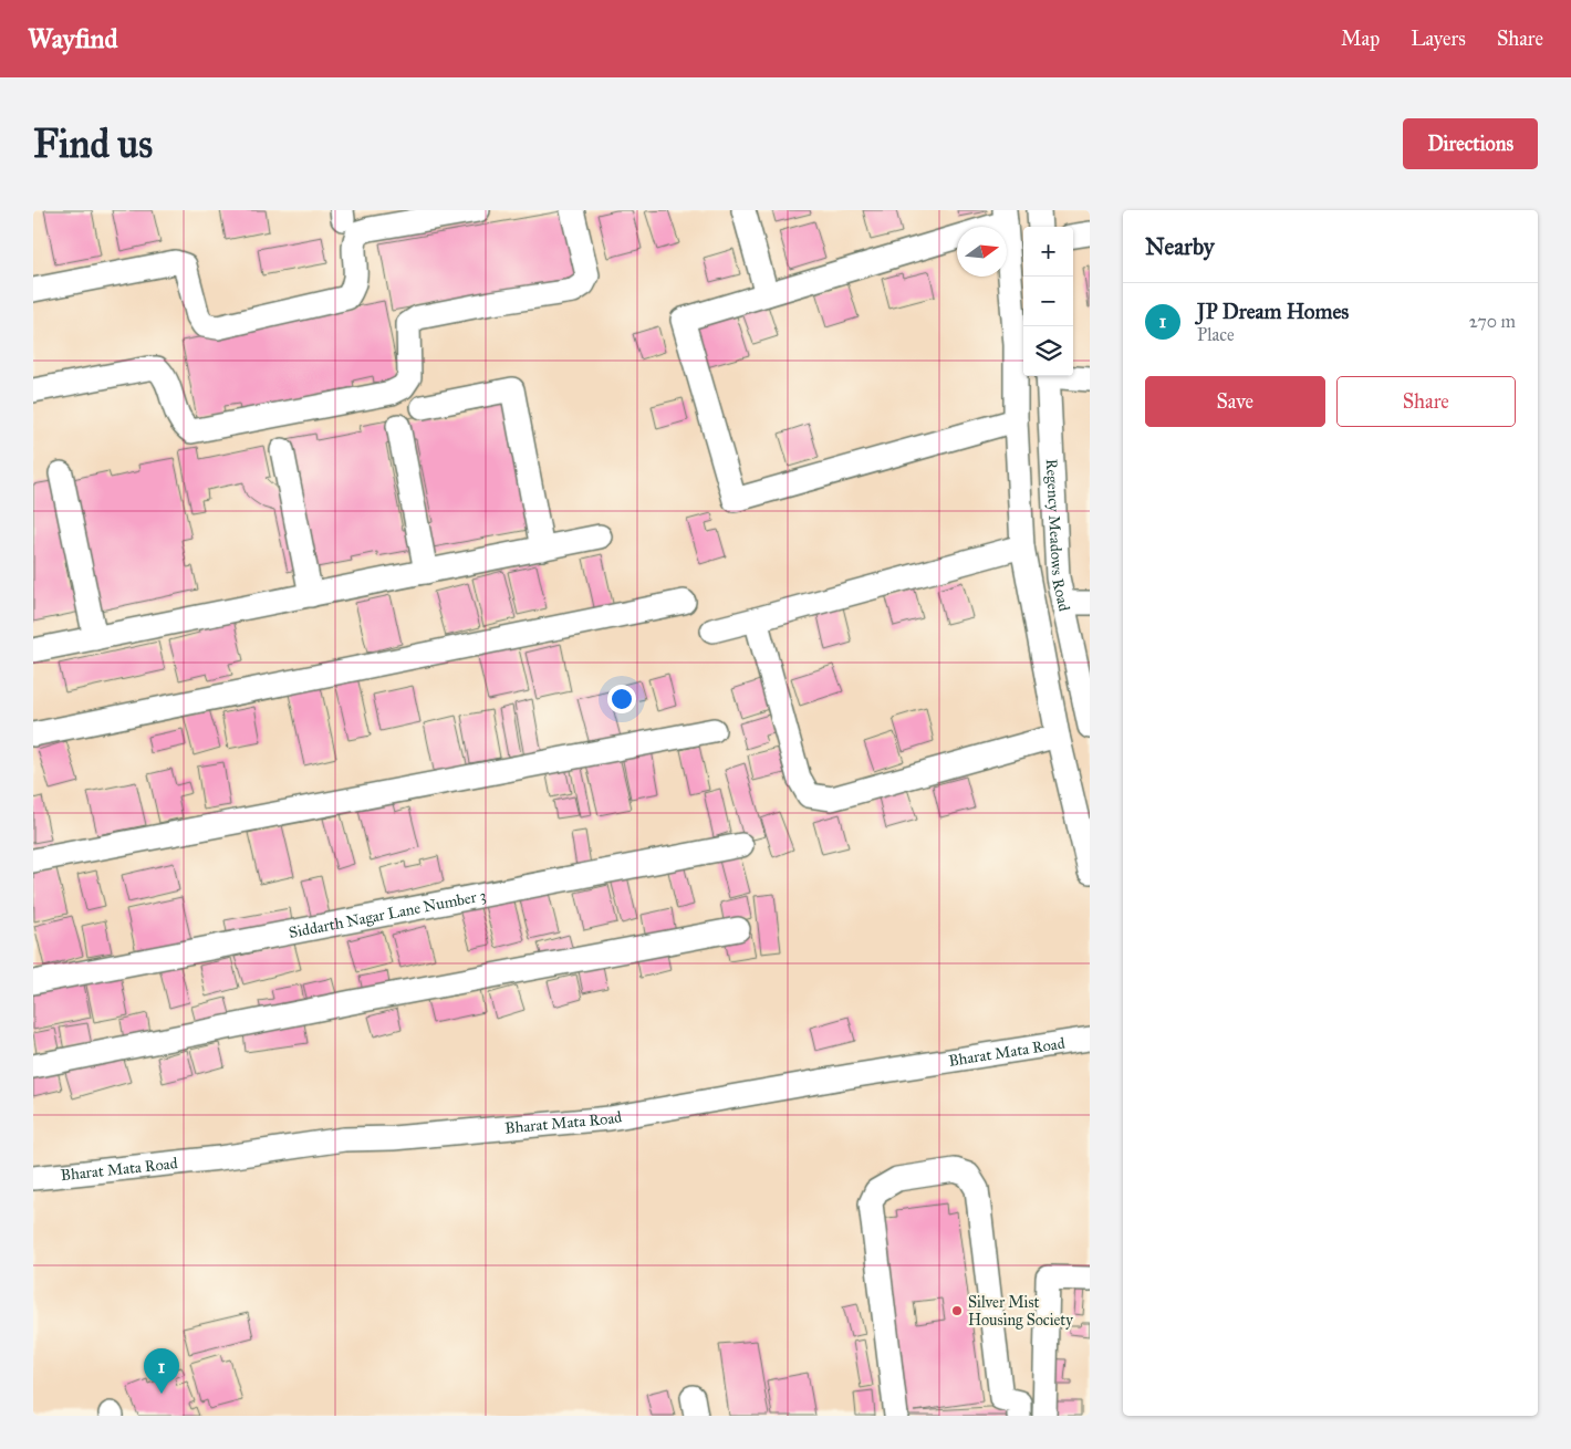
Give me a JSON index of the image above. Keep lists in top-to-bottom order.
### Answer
{
  "streets": {
    "street": ["Regency Meadows Road", "Siddarth Nagar Lane Number 3", "Bharat Mata Road"]
  },
  "places": ["Silver Mist Housing Society"],
  "north": "right",
  "page": {
    "header": "Wayfind",
    "nav": ["Map", "Layers", "Share"],
    "buttons": [
      "Directions",
      ["Save", "Share"]
    ],
    "title": "Find us",
    "heading": "Nearby",
    "map_buttons": ["+", "−"],
    "list": [
      {
        "mark": "1",
        "name": "JP Dream Homes",
        "note": "Place",
        "value": "270 m"
      }
    ],
    "pins": "1"
  }
}
